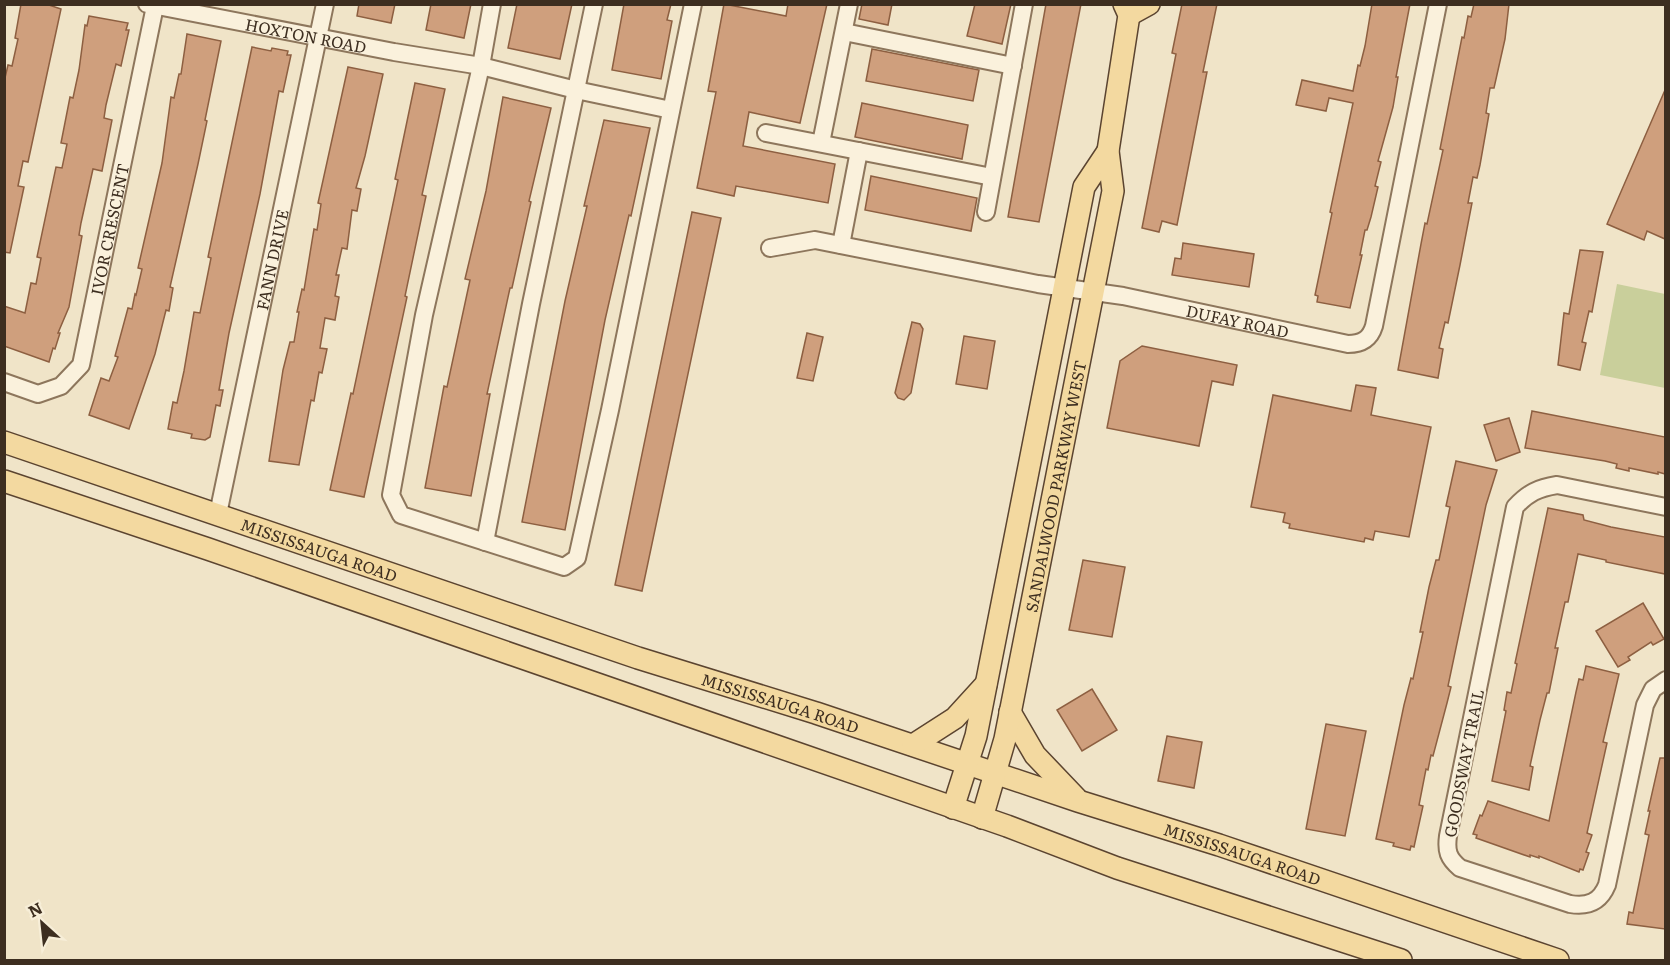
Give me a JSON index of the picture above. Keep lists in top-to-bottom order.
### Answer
{
  "streets": {
    "main road": ["SANDALWOOD PARKWAY WEST", "MISSISSAUGA ROAD"],
    "street": [
      "HOXTON ROAD",
      "IVOR CRESCENT",
      "FANN DRIVE",
      "DUFAY ROAD",
      "GOODSWAY TRAIL"
    ]
  },
  "crossings": [
    ["HOXTON ROAD", "IVOR CRESCENT"],
    ["HOXTON ROAD", "FANN DRIVE"],
    ["FANN DRIVE", "MISSISSAUGA ROAD"],
    ["DUFAY ROAD", "SANDALWOOD PARKWAY WEST"],
    ["SANDALWOOD PARKWAY WEST", "MISSISSAUGA ROAD"]
  ],
  "north": "top left"
}
